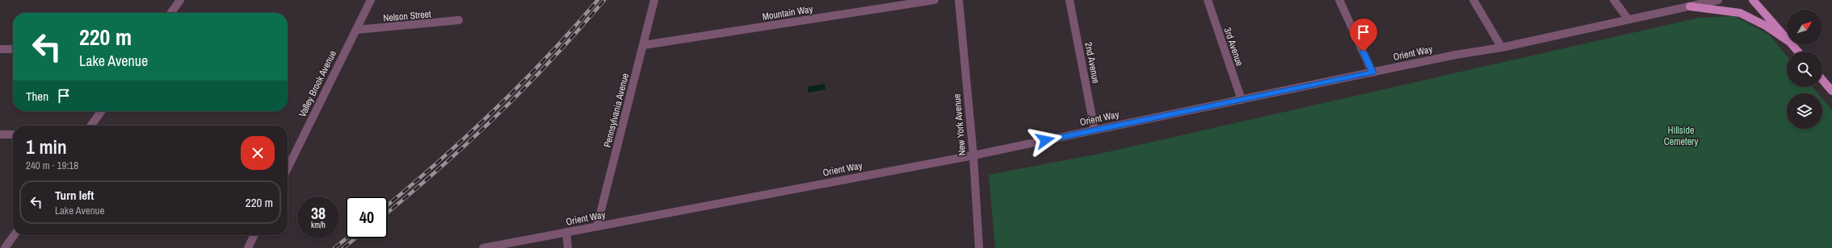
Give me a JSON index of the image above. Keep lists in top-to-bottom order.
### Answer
{
  "streets": {
    "street": [
      "Mountain Way",
      "Nelson Street",
      "3rd Avenue",
      "Orient Way",
      "2nd Avenue",
      "Valley Brook Avenue",
      "Pennsylvania Avenue",
      "New York Avenue"
    ]
  },
  "crossings": [
    ["Mountain Way", "Pennsylvania Avenue"],
    ["Nelson Street", "Valley Brook Avenue"],
    ["3rd Avenue", "Orient Way"],
    ["Orient Way", "2nd Avenue"],
    ["Orient Way", "Pennsylvania Avenue"],
    ["Orient Way", "New York Avenue"]
  ],
  "parks": ["Hillside Cemetery"],
  "north": "top right",
  "page": {
    "turn": ["220 m", "Lake Avenue"],
    "then": "Then",
    "heading": ["1 min", "240 m · 19:18"],
    "list": [
      {
        "name": "Turn left",
        "note": "Lake Avenue",
        "value": "220 m"
      }
    ],
    "speed": "38 km/h",
    "limit": "40"
  }
}
